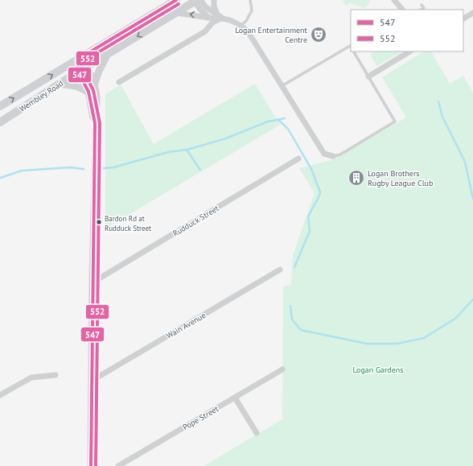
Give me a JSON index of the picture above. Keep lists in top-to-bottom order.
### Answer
{
  "streets": {
    "main road": ["Wembley Road"],
    "street": ["Rudduck Street", "Wain Avenue", "Pope Street"]
  },
  "parks": ["Logan Gardens"],
  "places": {
    "theatre": ["Logan Entertainment Centre"],
    "building": ["Logan Brothers Rugby League Club"],
    "other": ["Bardon Rd at Rudduck Street"]
  },
  "lines": ["transit line 547", "transit line 552"],
  "legend": ["547", "552"]
}
